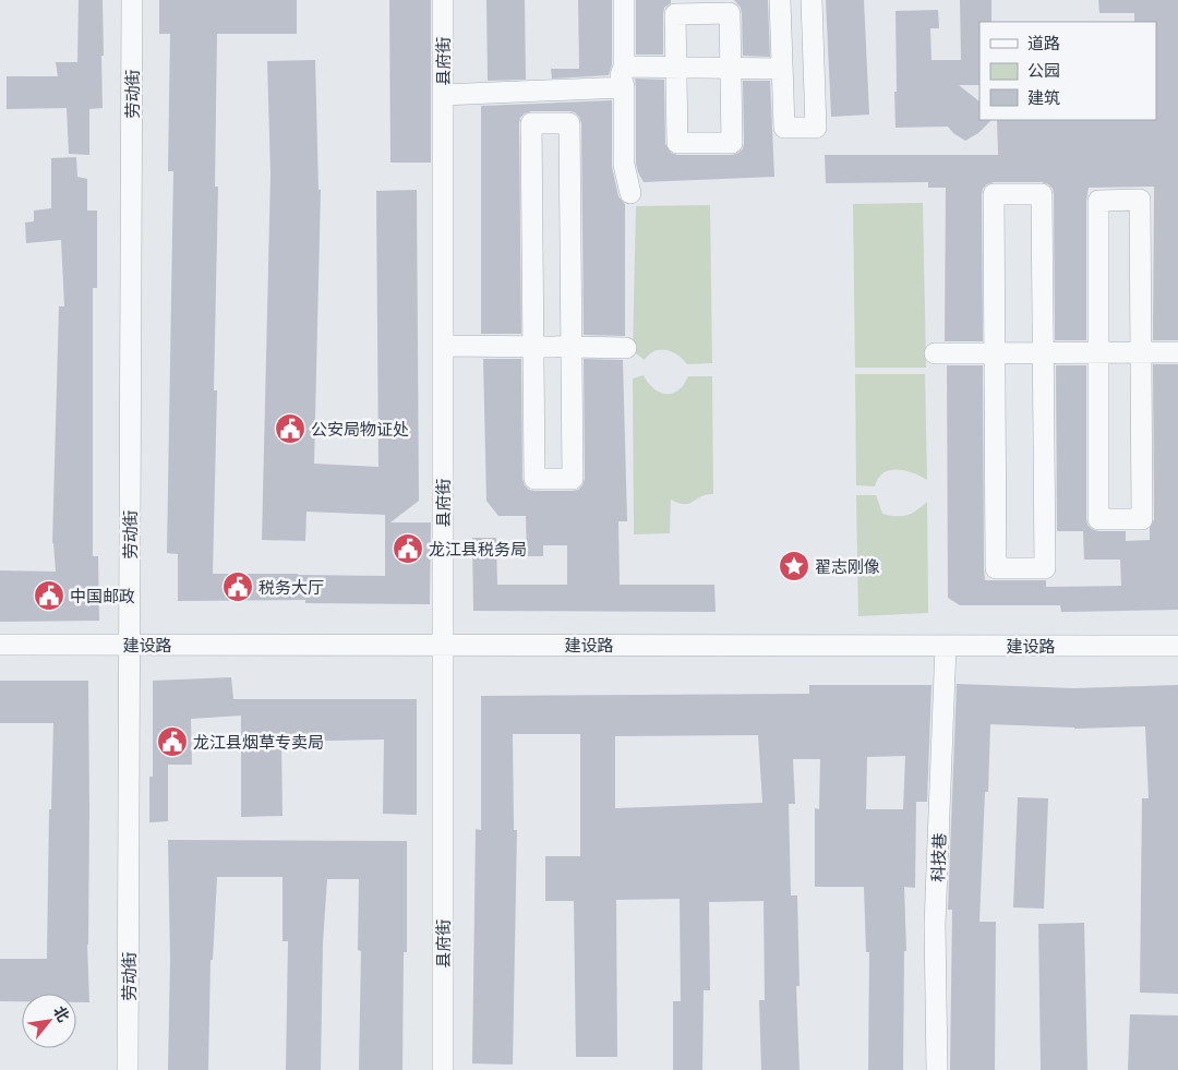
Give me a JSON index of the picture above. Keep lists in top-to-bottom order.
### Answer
{
  "streets": {
    "street": [
      "县府街",
      "劳动街",
      "建设路",
      "科技巷"
    ]
  },
  "crossings": [
    ["县府街", "建设路"],
    ["劳动街", "建设路"],
    ["建设路", "科技巷"]
  ],
  "places": {
    "public building": [
      "公安局物证处",
      "龙江县税务局",
      "税务大厅",
      "中国邮政",
      "龙江县烟草专卖局"
    ],
    "place": ["翟志刚像"]
  },
  "legend": ["道路", "公园", "建筑"],
  "north": "top right"
}
